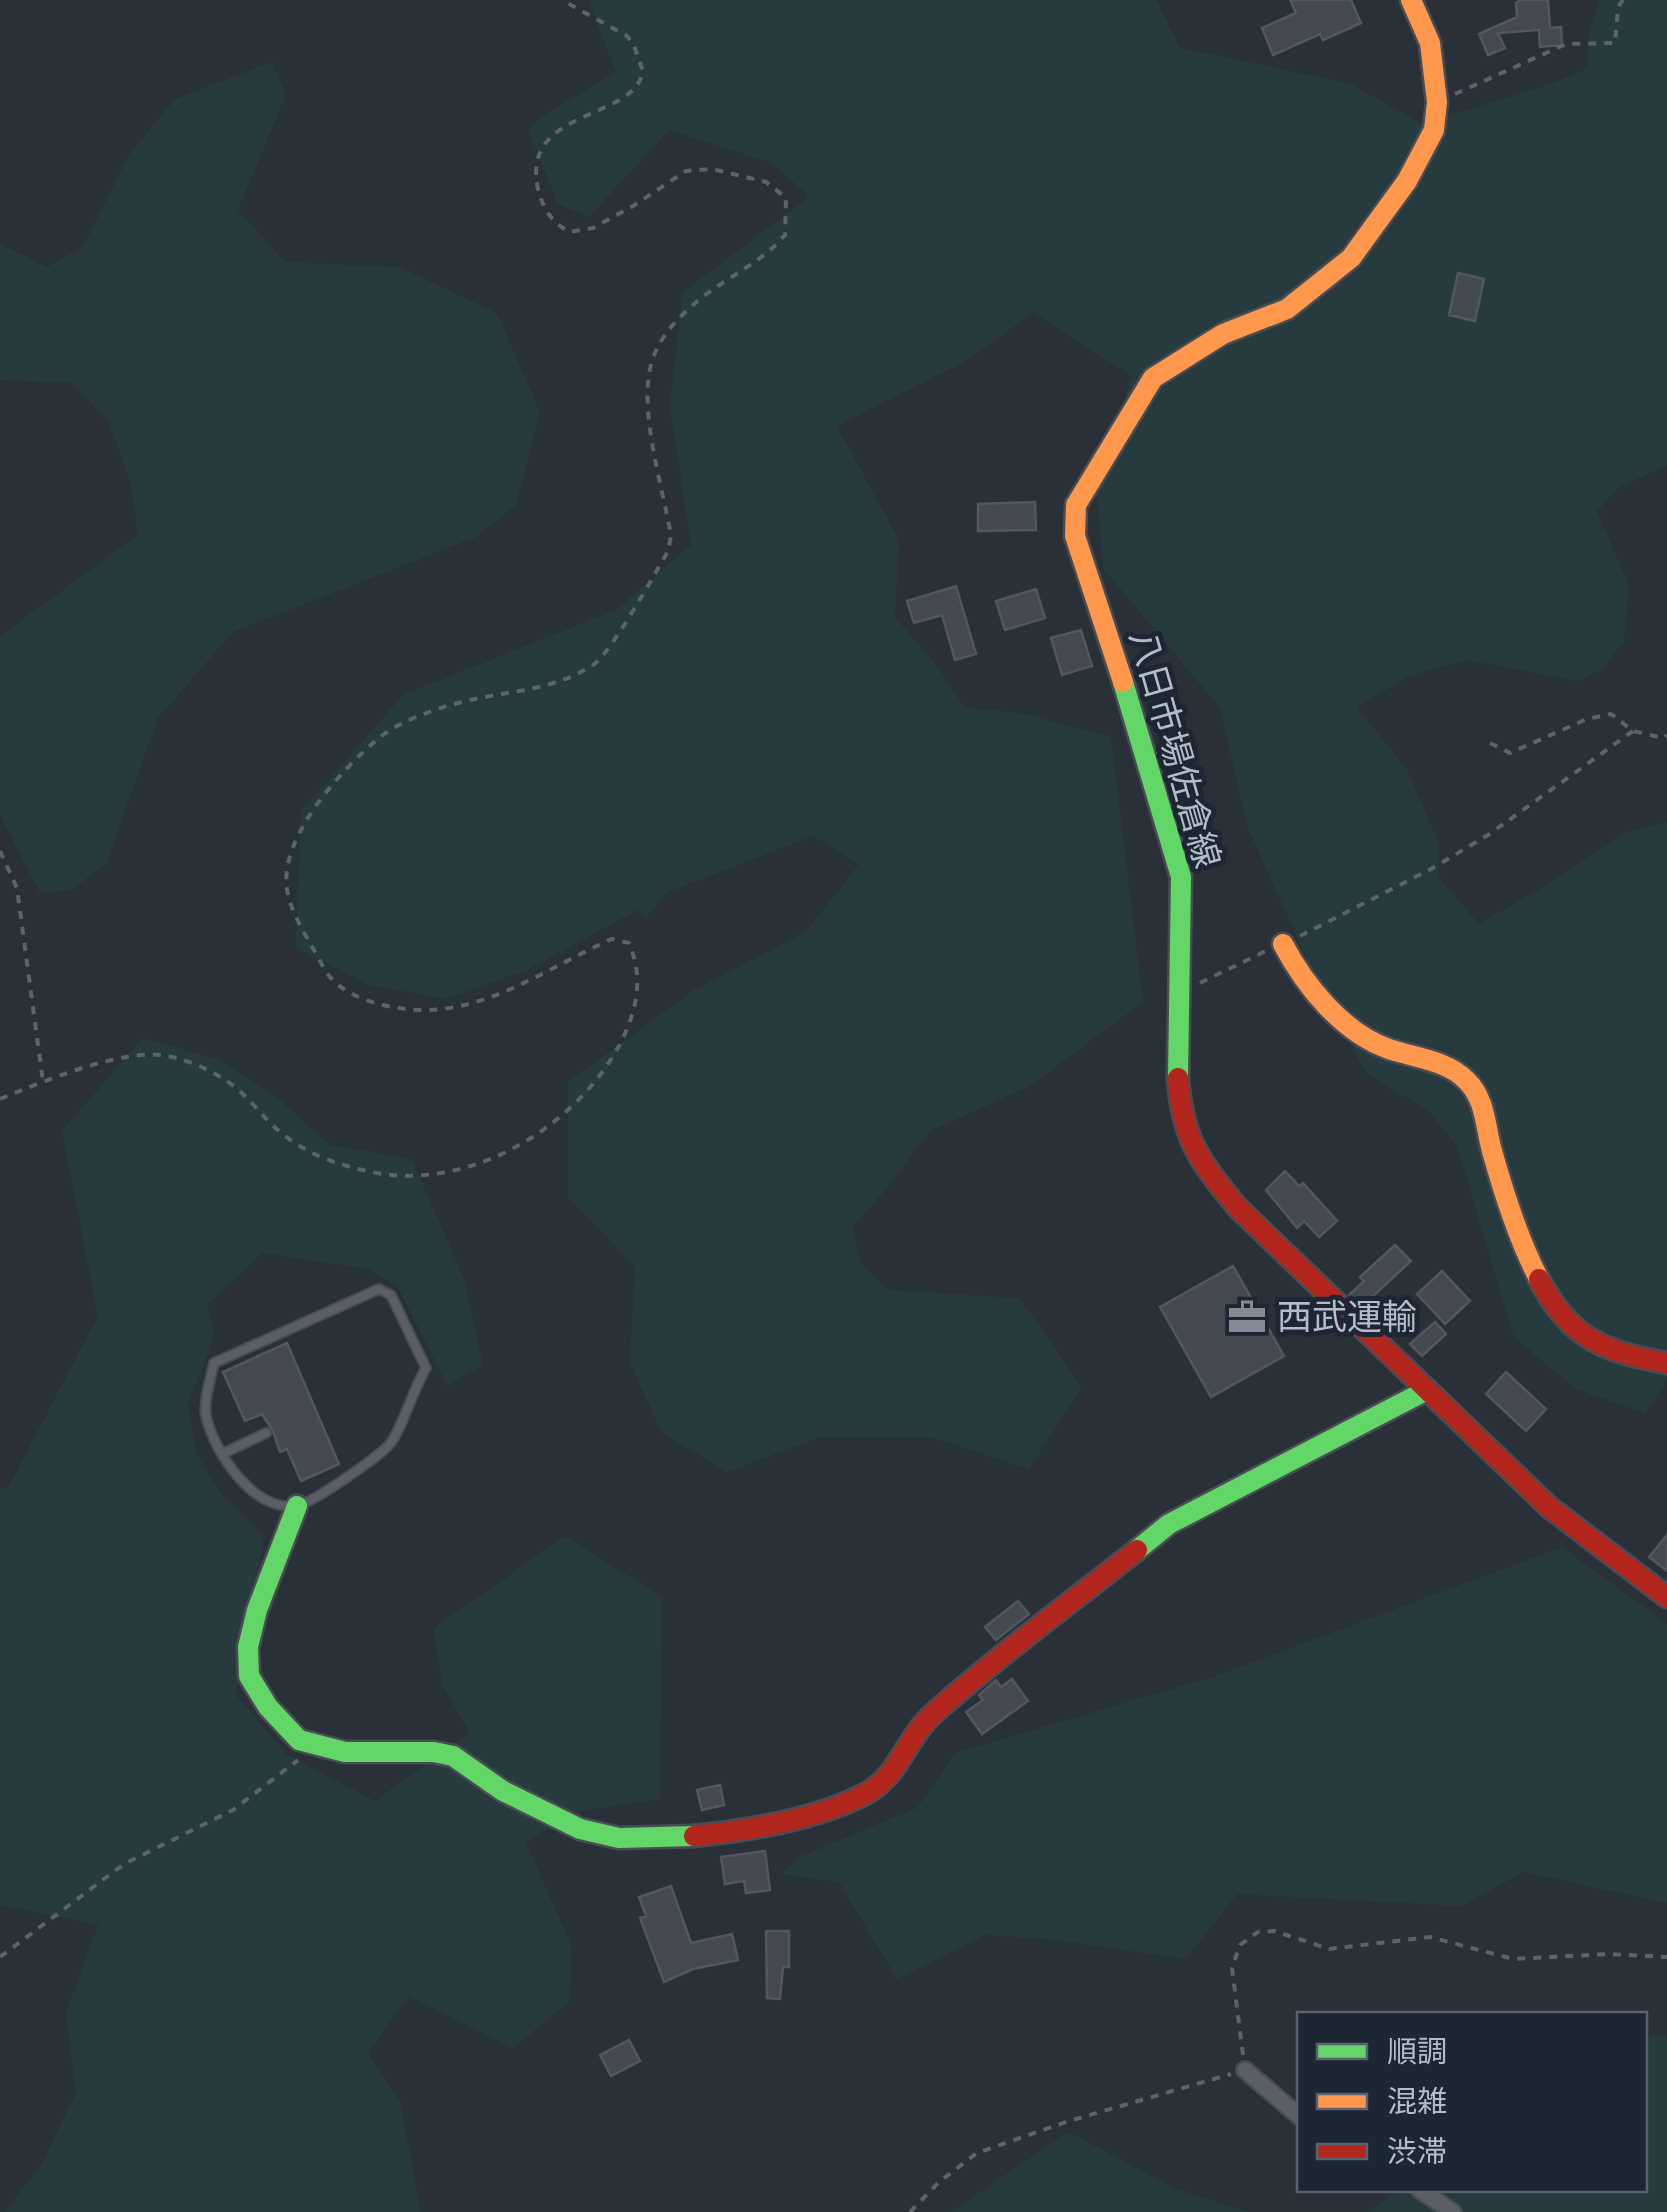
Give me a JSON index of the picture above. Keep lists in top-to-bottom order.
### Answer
{
  "streets": {
    "street": ["八日市場佐倉線"]
  },
  "places": {
    "office": ["西武運輸"]
  },
  "legend": ["順調", "混雑", "渋滞"]
}
